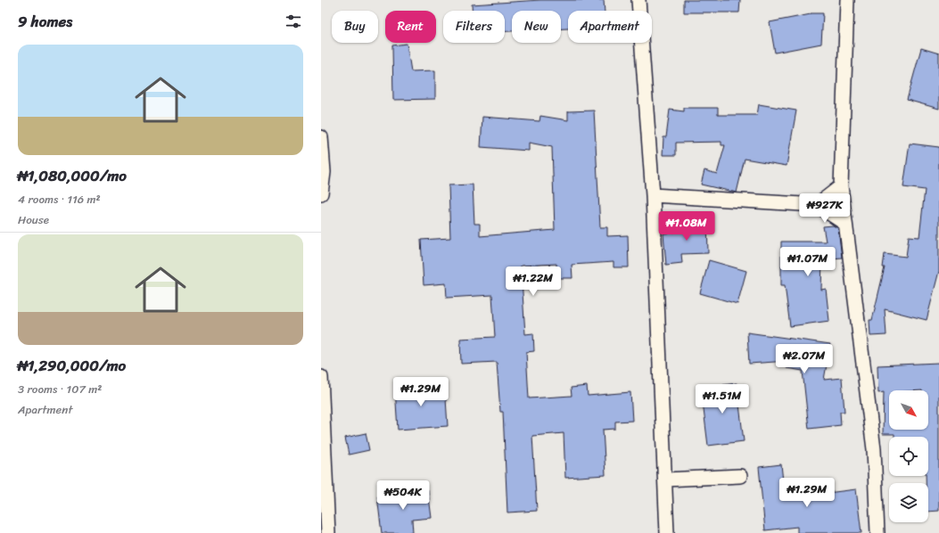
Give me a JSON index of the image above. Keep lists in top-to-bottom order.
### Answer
{
  "north": "bottom right",
  "page": {
    "heading": "9 homes",
    "chip": [
      "Buy",
      "Rent",
      "Filters",
      "New",
      "Apartment"
    ],
    "list": [
      {
        "name": "₦1,080,000/mo",
        "note": "4 rooms · 116 m² · House"
      },
      {
        "name": "₦1,290,000/mo",
        "note": "3 rooms · 107 m² · Apartment"
      }
    ],
    "price": [
      "₦927K",
      "₦1.08M",
      "₦1.07M",
      "₦1.22M",
      "₦2.07M",
      "₦1.29M",
      "₦1.51M",
      "₦1.29M",
      "₦504K"
    ]
  }
}
